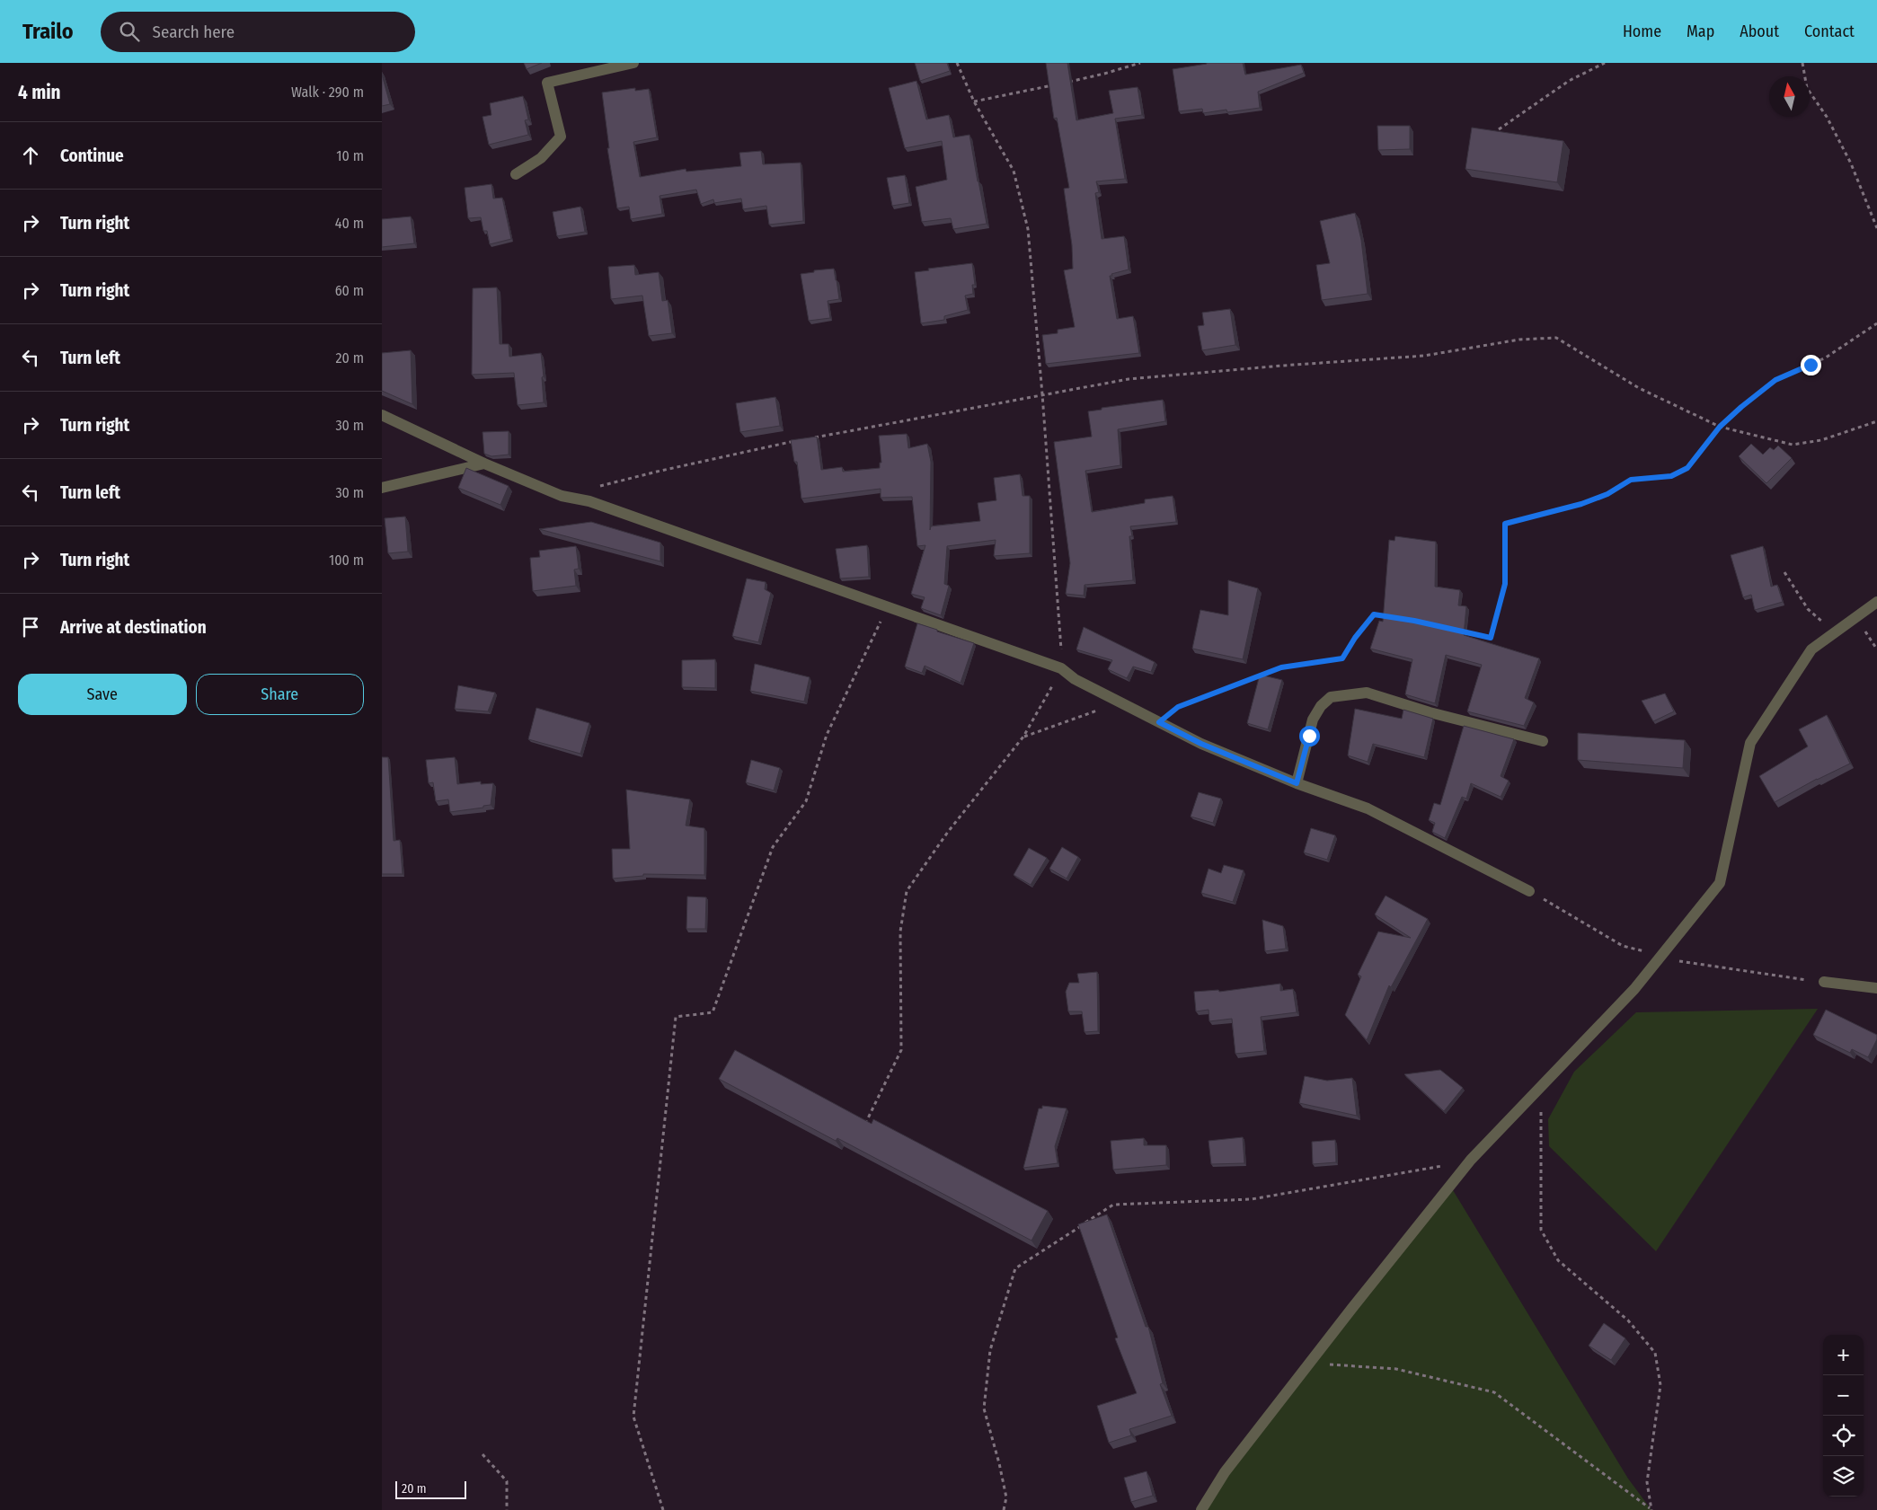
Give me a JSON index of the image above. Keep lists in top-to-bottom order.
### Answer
{
  "scale_bar": "20 m",
  "north": "top",
  "page": {
    "header": "Trailo",
    "search": "Search here",
    "nav": [
      "Home",
      "Map",
      "About",
      "Contact"
    ],
    "heading": ["4 min", "Walk · 290 m"],
    "list": [
      ["Continue", "10 m"],
      ["Turn right", "40 m"],
      ["Turn right", "60 m"],
      ["Turn left", "20 m"],
      ["Turn right", "30 m"],
      ["Turn left", "30 m"],
      ["Turn right", "100 m"],
      "Arrive at destination"
    ],
    "buttons": ["Save", "Share"],
    "map_buttons": ["+", "−"],
    "scale": "20 m"
  }
}
